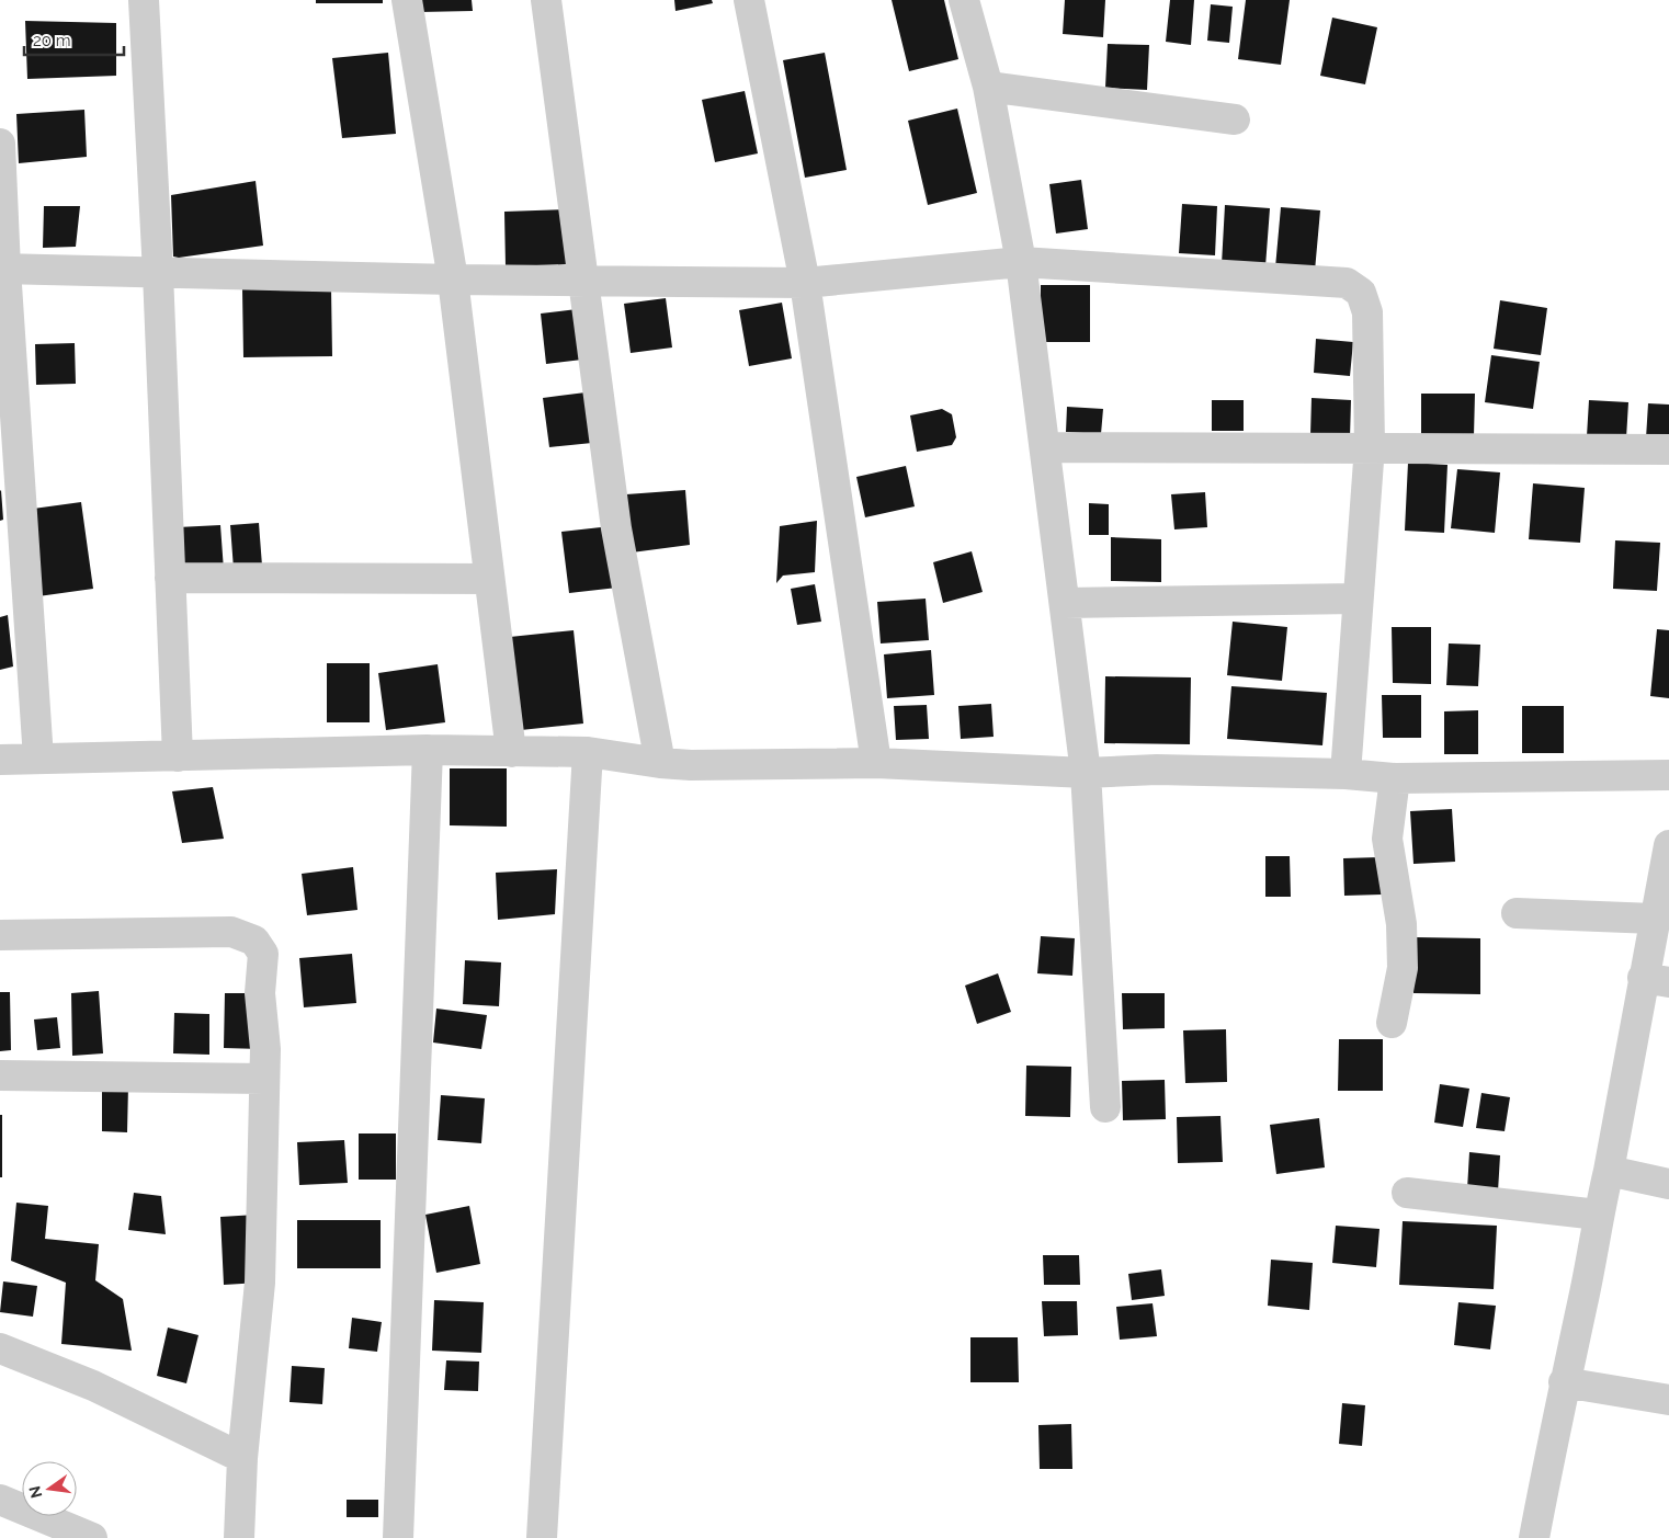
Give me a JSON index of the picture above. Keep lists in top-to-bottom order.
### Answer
{
  "scale_bar": "20 m",
  "north": "left"
}
